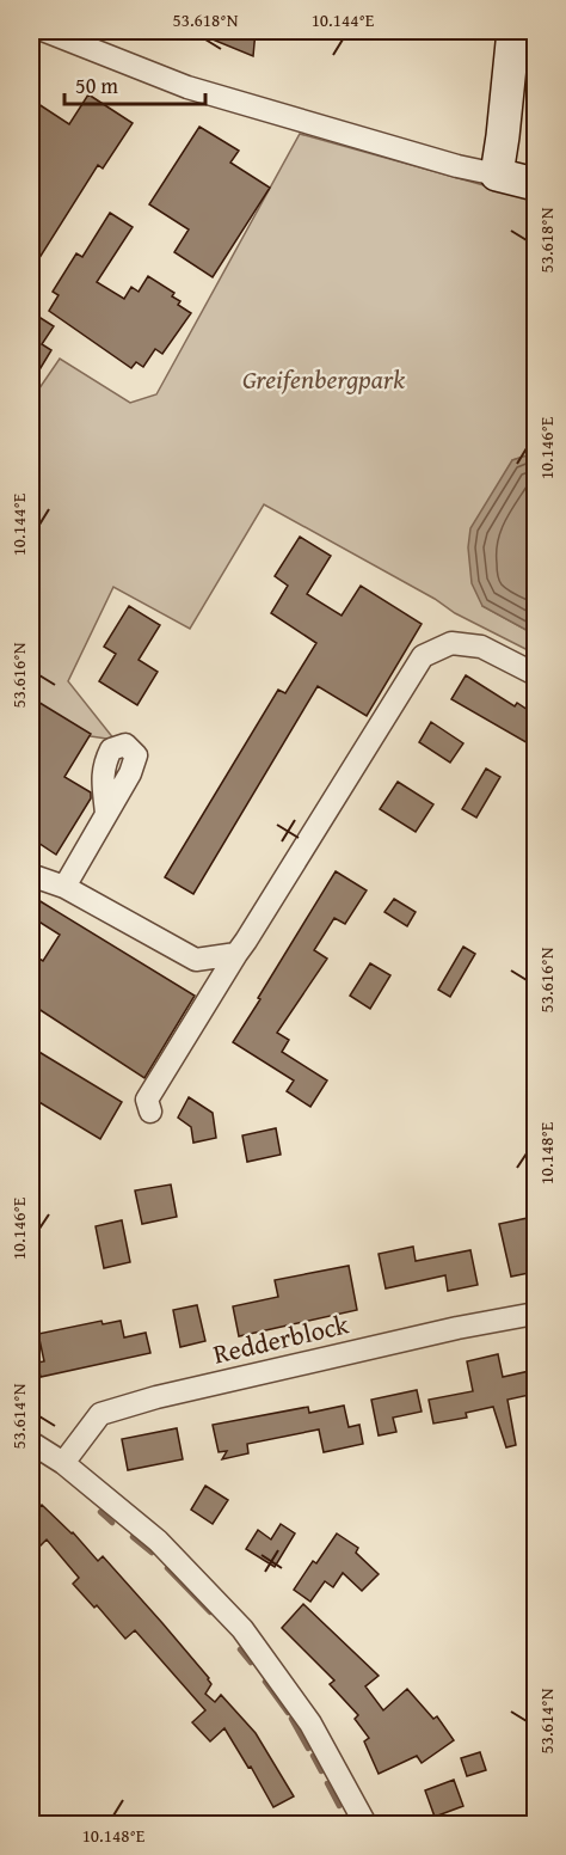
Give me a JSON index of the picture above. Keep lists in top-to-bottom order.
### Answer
{
  "streets": {
    "street": ["Redderblock"]
  },
  "parks": ["Greifenbergpark"],
  "scale_bar": "50 m",
  "coordinates": [
    "53.618°N",
    "10.144°E",
    "10.146°E",
    "53.616°N",
    "10.148°E",
    "53.614°N"
  ]
}
